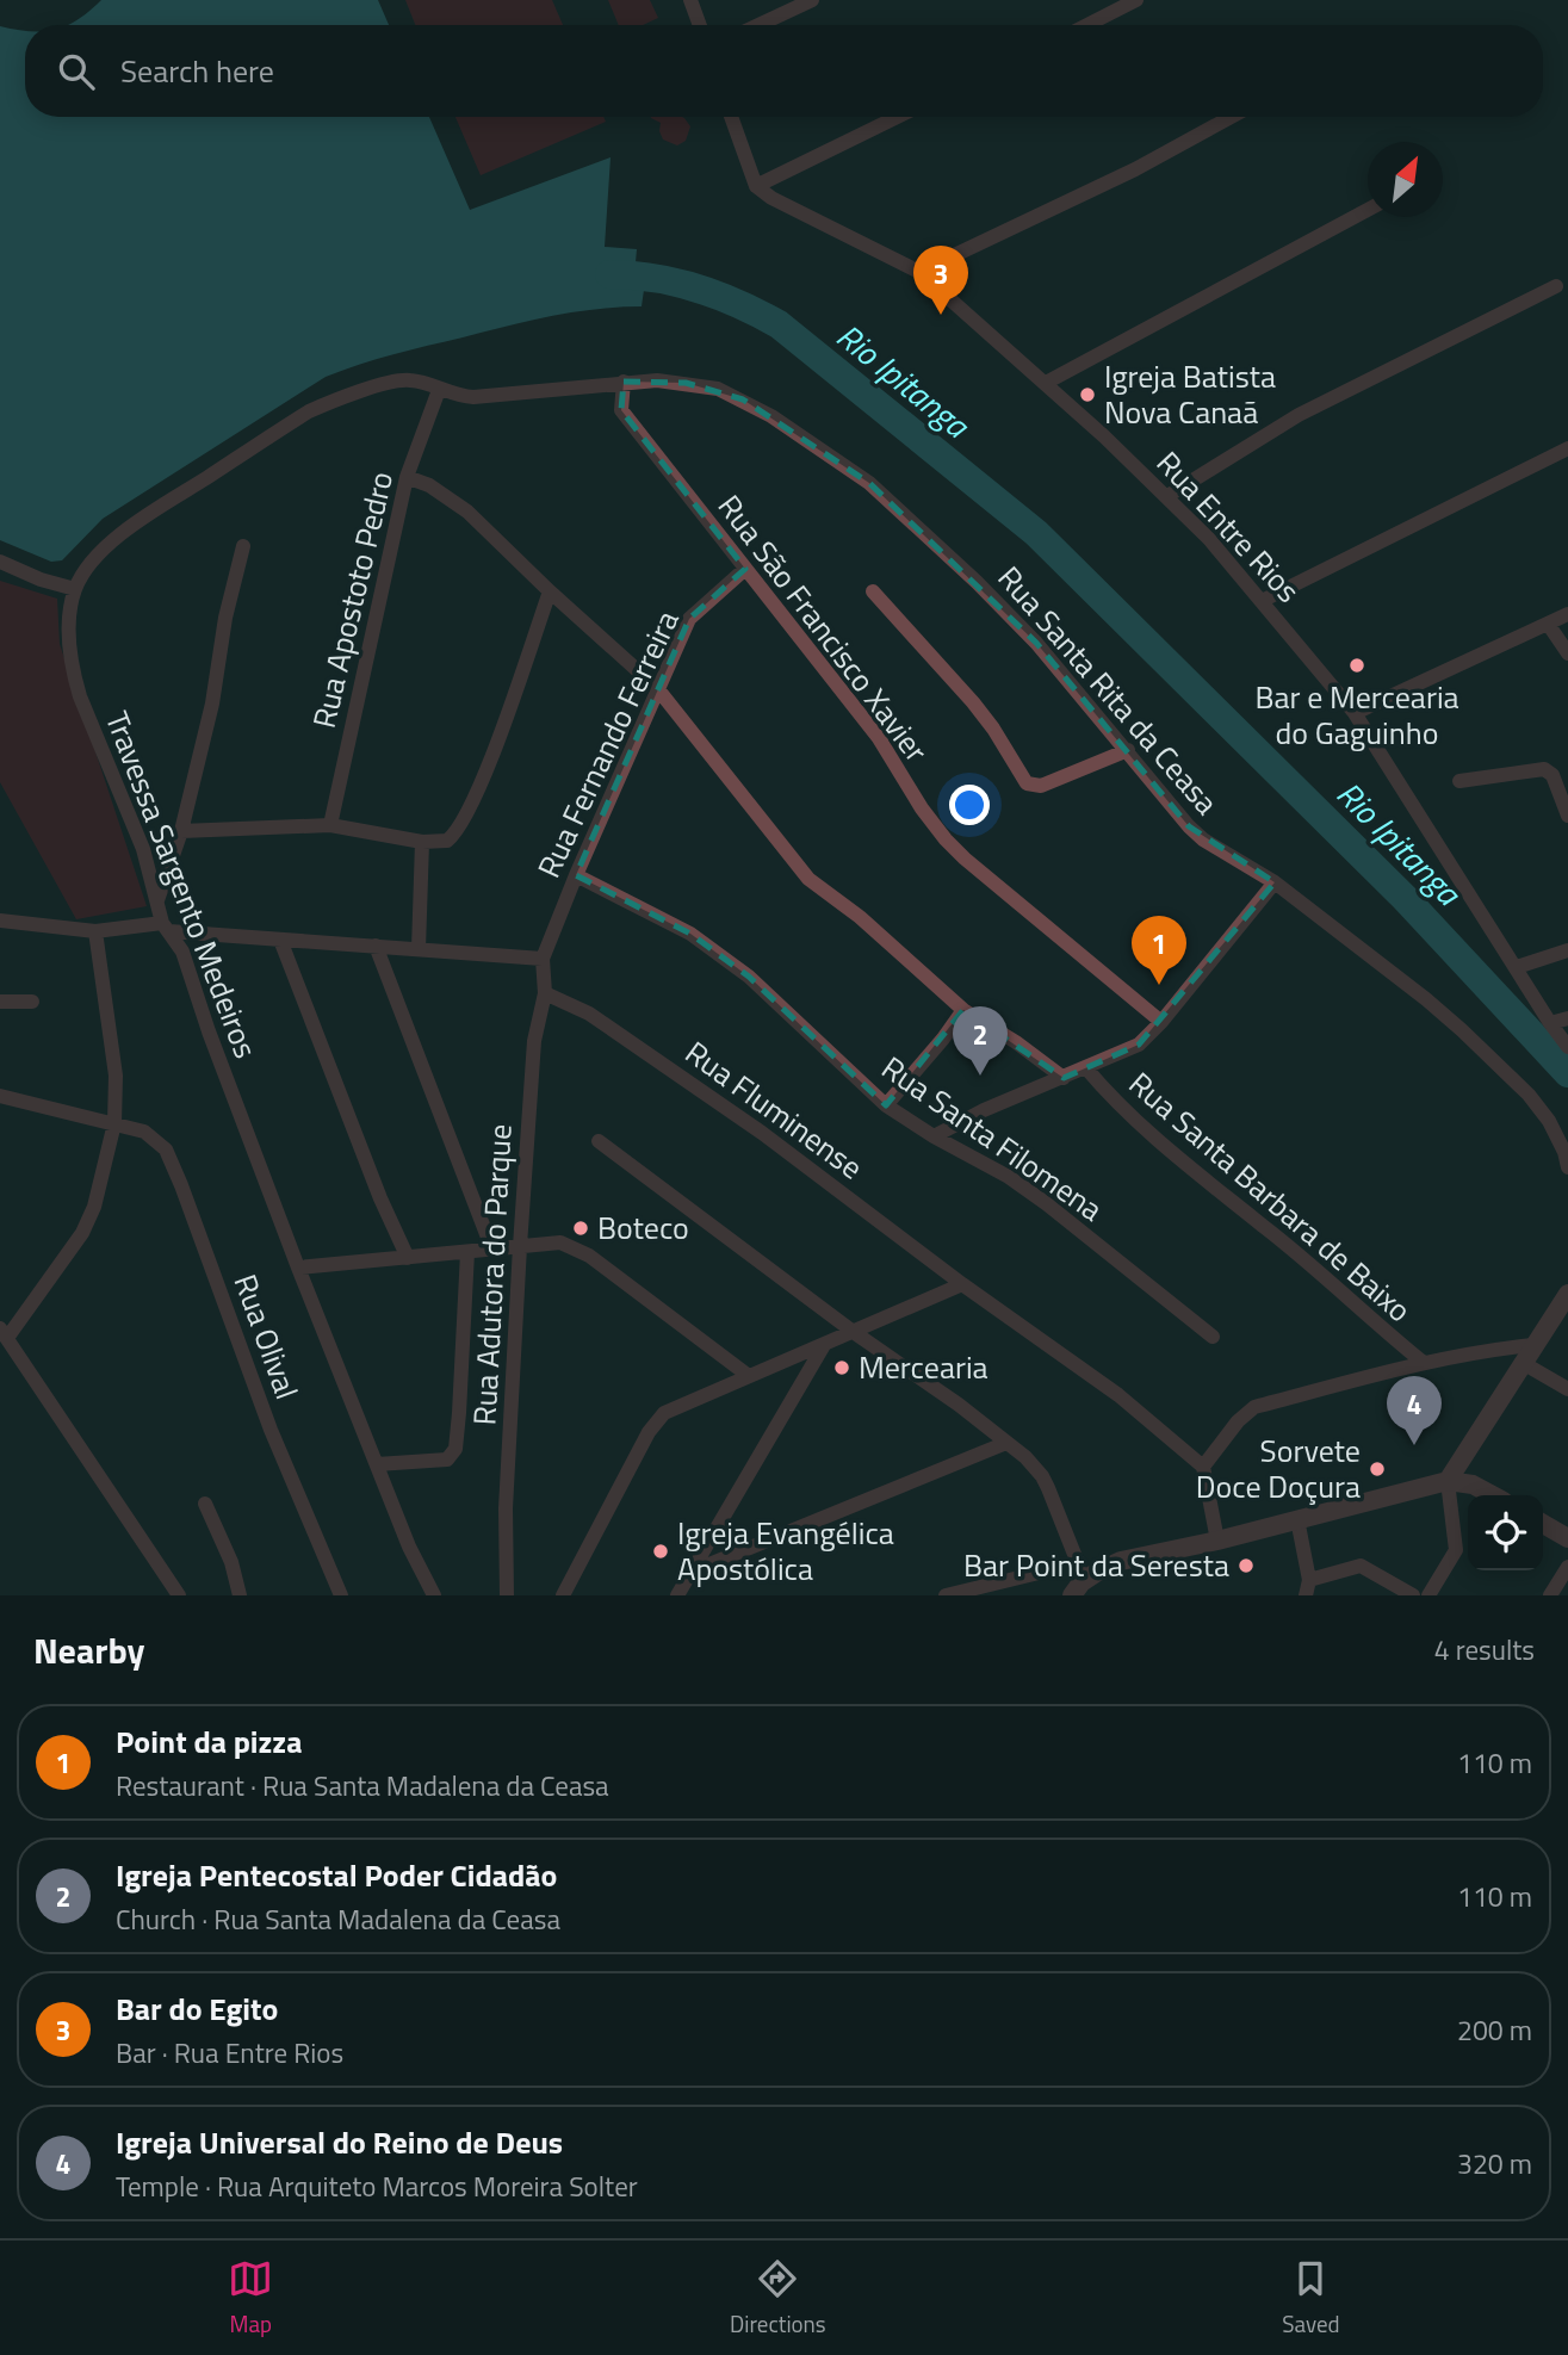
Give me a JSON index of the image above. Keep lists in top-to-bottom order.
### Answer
{
  "streets": {
    "street": [
      "Rua Entre Rios",
      "Rua Apostoto Pedro",
      "Rua São Francisco Xavier",
      "Rua Santa Rita da Ceasa",
      "Rua Fernando Ferreira",
      "Travessa Sargento Medeiros",
      "Rua Fluminense",
      "Rua Santa Filomena",
      "Rua Santa Barbara de Baixo",
      "Rua Adutora do Parque",
      "Rua Olival"
    ]
  },
  "crossings": [
    ["Rua Apostoto Pedro", "Rua Santa Rita da Ceasa"],
    ["Rua Apostoto Pedro", "Travessa Sargento Medeiros"],
    ["Rua São Francisco Xavier", "Rua Santa Rita da Ceasa"],
    ["Rua São Francisco Xavier", "Rua Fernando Ferreira"],
    ["Rua Santa Rita da Ceasa", "Travessa Sargento Medeiros"],
    ["Rua Fernando Ferreira", "Rua Santa Filomena"],
    ["Rua Fernando Ferreira", "Rua Adutora do Parque"],
    ["Rua Fluminense", "Rua Adutora do Parque"]
  ],
  "water": ["Rio Ipitanga"],
  "places": [
    "Igreja Batista Nova Canaã",
    "Bar e Mercearia do Gaguinho",
    "Boteco",
    "Mercearia",
    "Sorvete Doce Doçura",
    "Igreja Evangélica Apostólica",
    "Bar Point da Seresta"
  ],
  "north": "top right",
  "page": {
    "search": "Search here",
    "pins": [
      "3",
      "1",
      "2",
      "4"
    ],
    "heading": ["Nearby", "4 results"],
    "list": [
      {
        "mark": "1",
        "name": "Point da pizza",
        "note": "Restaurant · Rua Santa Madalena da Ceasa",
        "value": "110 m"
      },
      {
        "mark": "2",
        "name": "Igreja Pentecostal Poder Cidadão",
        "note": "Church · Rua Santa Madalena da Ceasa",
        "value": "110 m"
      },
      {
        "mark": "3",
        "name": "Bar do Egito",
        "note": "Bar · Rua Entre Rios",
        "value": "200 m"
      },
      {
        "mark": "4",
        "name": "Igreja Universal do Reino de Deus",
        "note": "Temple · Rua Arquiteto Marcos Moreira Solter",
        "value": "320 m"
      }
    ],
    "nav": ["Map", "Directions", "Saved"]
  }
}
